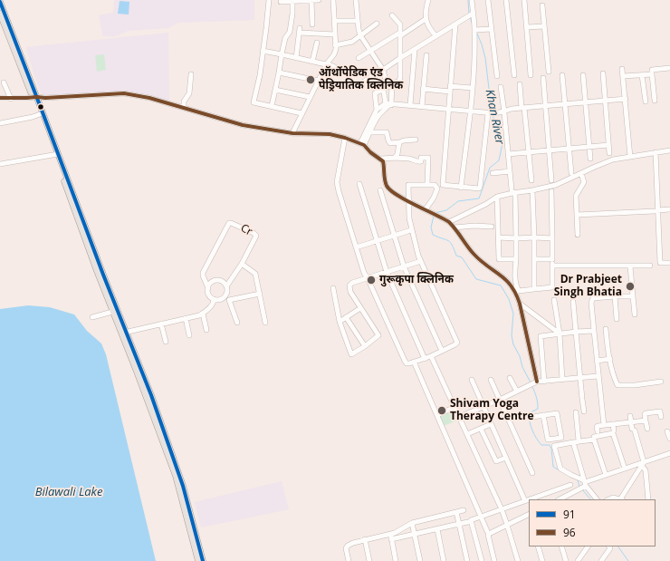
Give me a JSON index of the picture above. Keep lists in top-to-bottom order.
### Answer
{
  "streets": {
    "street": ["Cr"]
  },
  "water": ["Khan River", "Bilawali Lake"],
  "places": [
    "ऑर्थोपेडिक एंड पेड्रियातिक क्लिनिक",
    "गुरूकृपा क्लिनिक",
    "Dr Prabjeet Singh Bhatia",
    "Shivam Yoga Therapy Centre"
  ],
  "lines": ["transit line 91", "transit line 96"],
  "legend": ["91", "96"]
}
